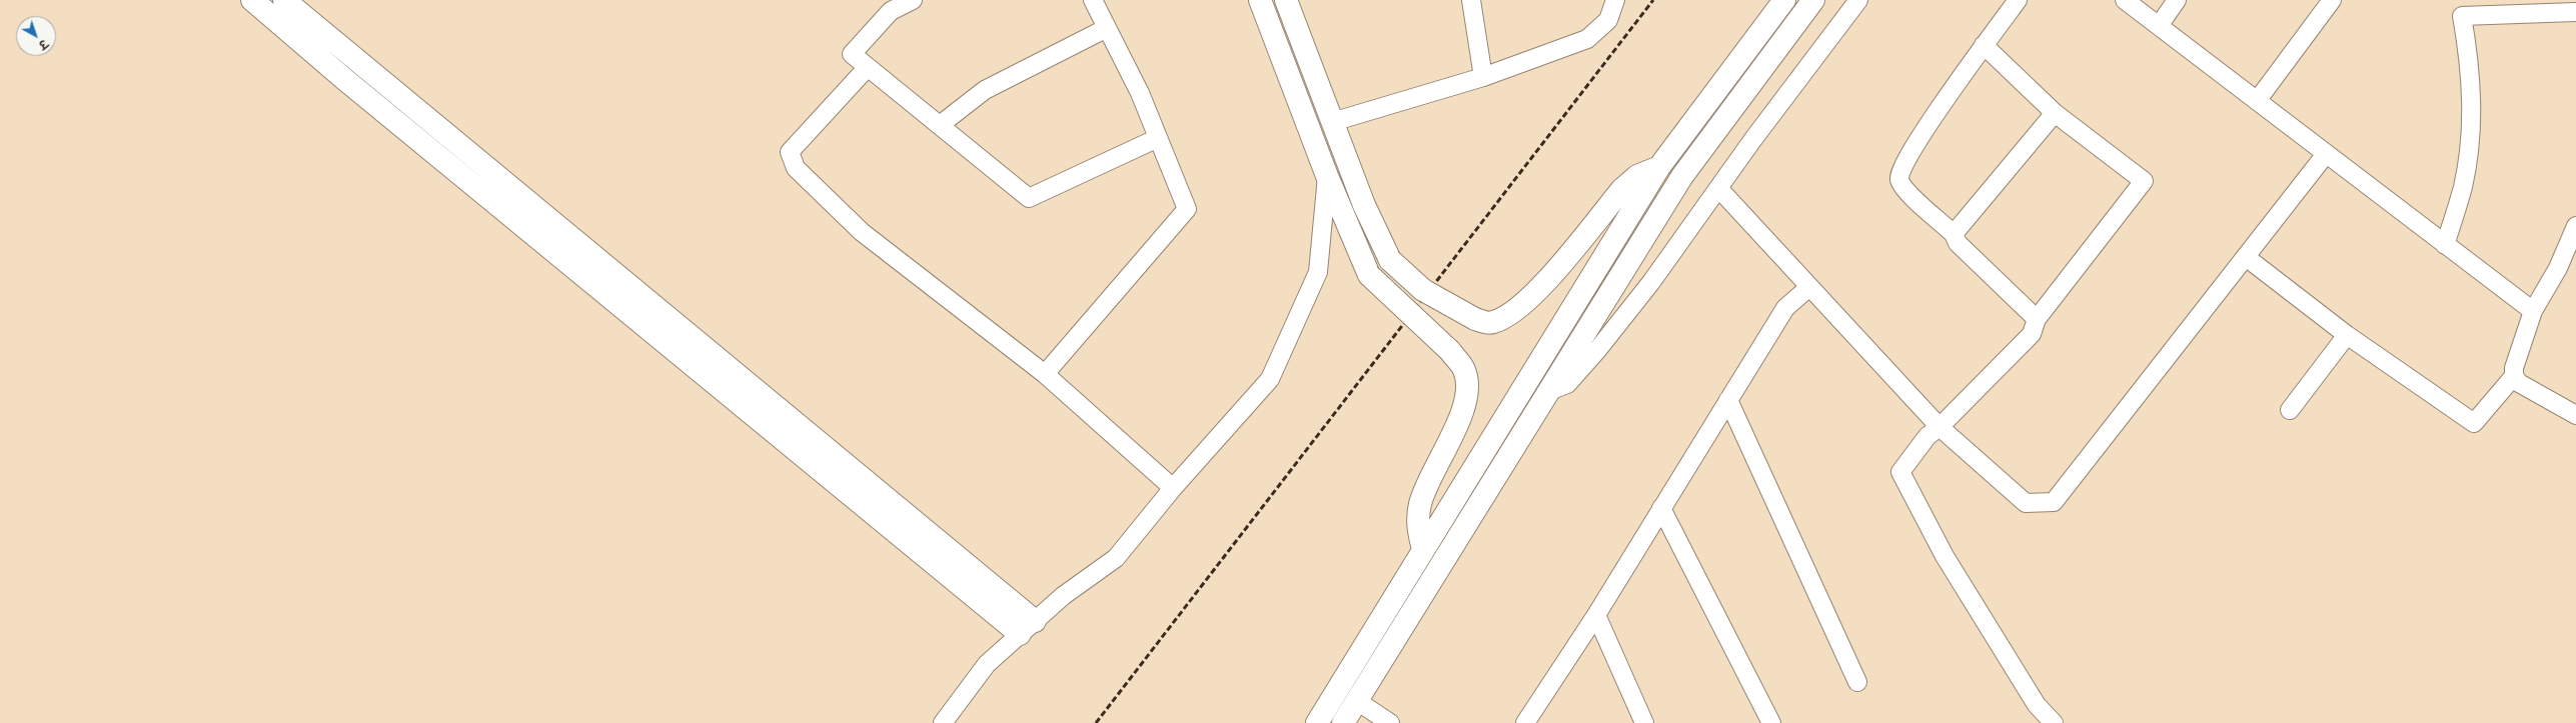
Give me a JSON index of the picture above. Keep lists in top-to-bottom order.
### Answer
{
  "north": "bottom right"
}
